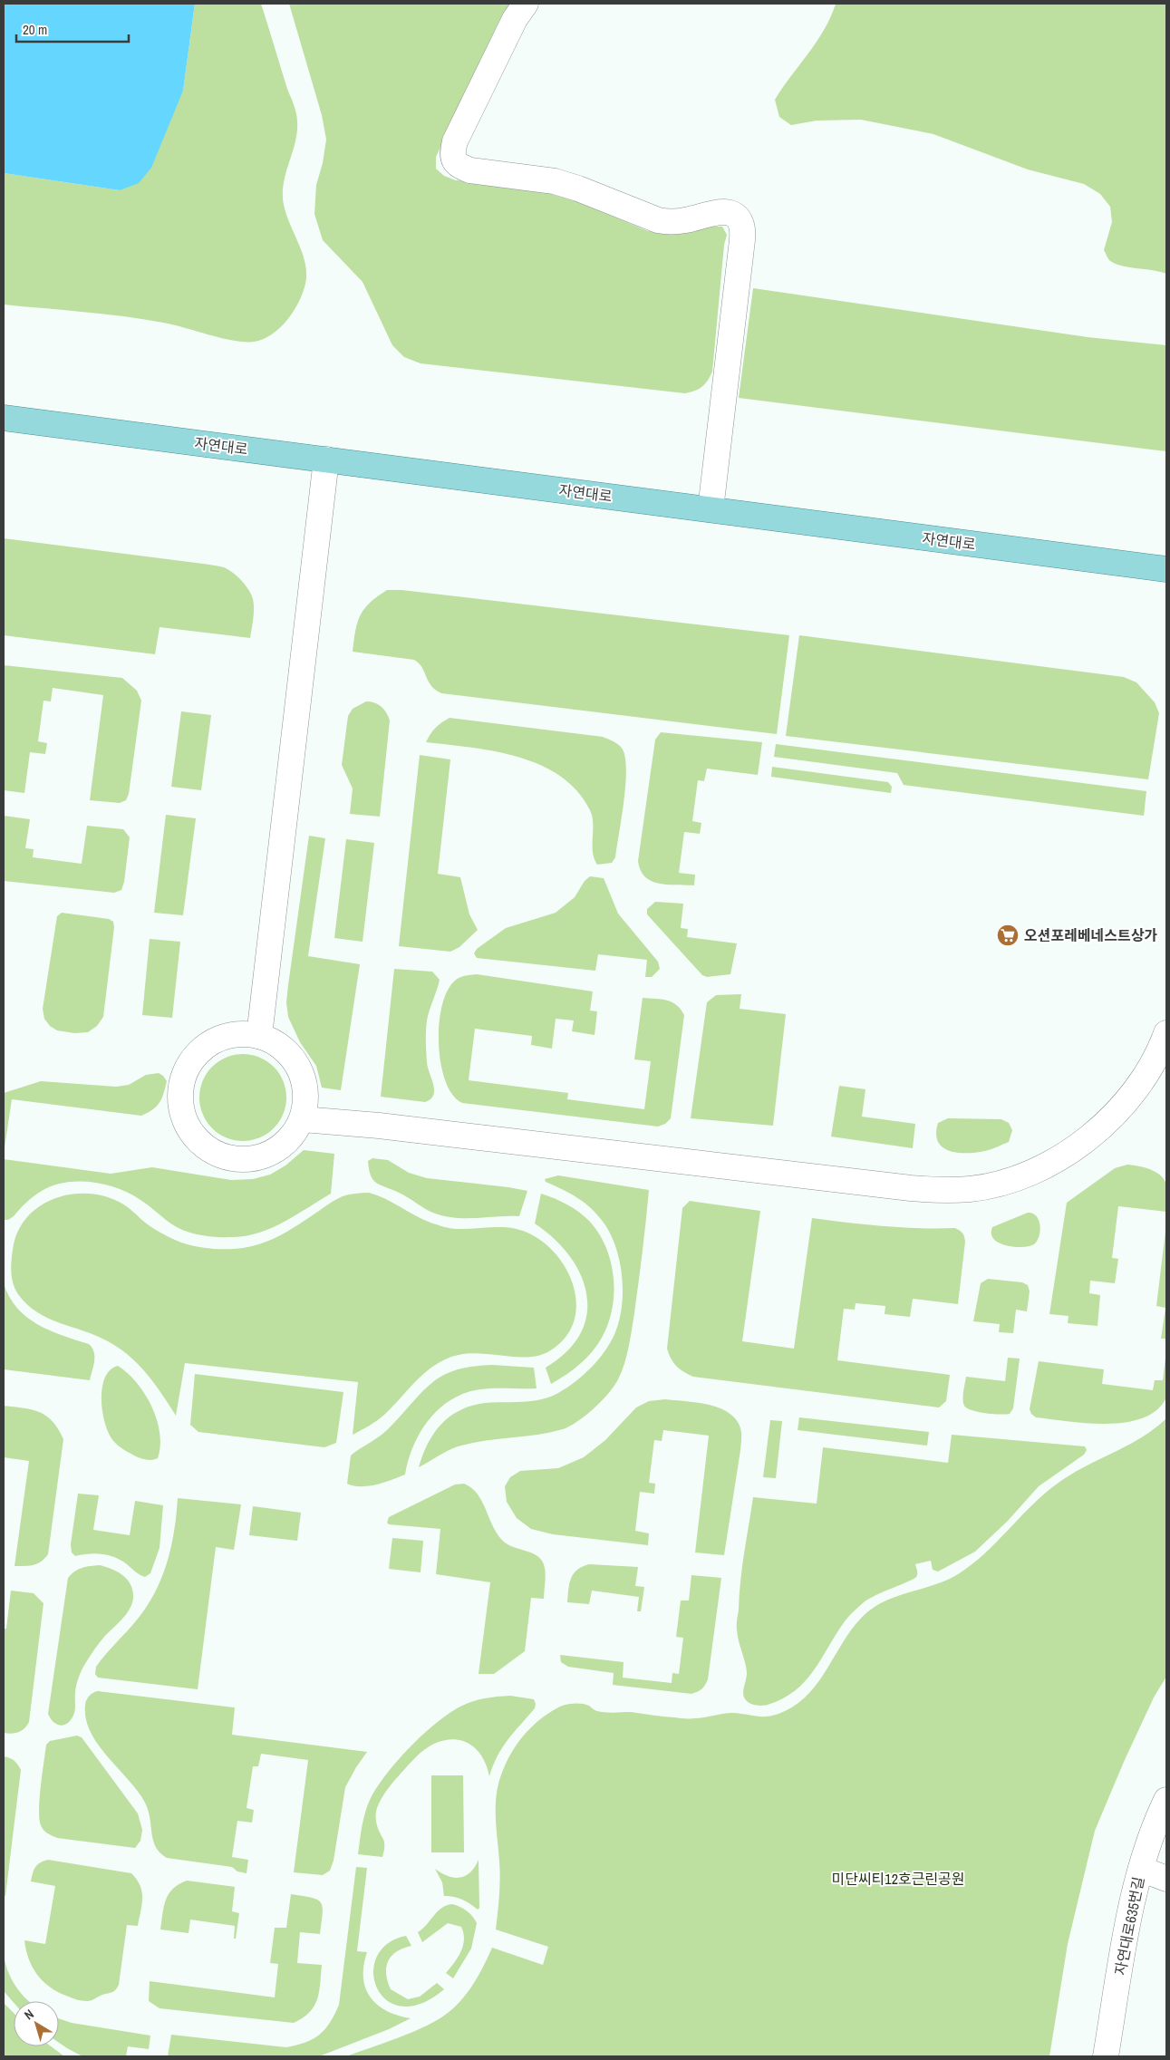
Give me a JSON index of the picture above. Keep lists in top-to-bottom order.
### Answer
{
  "streets": {
    "main road": ["자연대로"],
    "street": ["자연대로635번길"]
  },
  "parks": ["미단씨티12호근린공원"],
  "places": {
    "supermarket": ["오션포레베네스트상가"]
  },
  "scale_bar": "20 m",
  "north": "top left"
}
